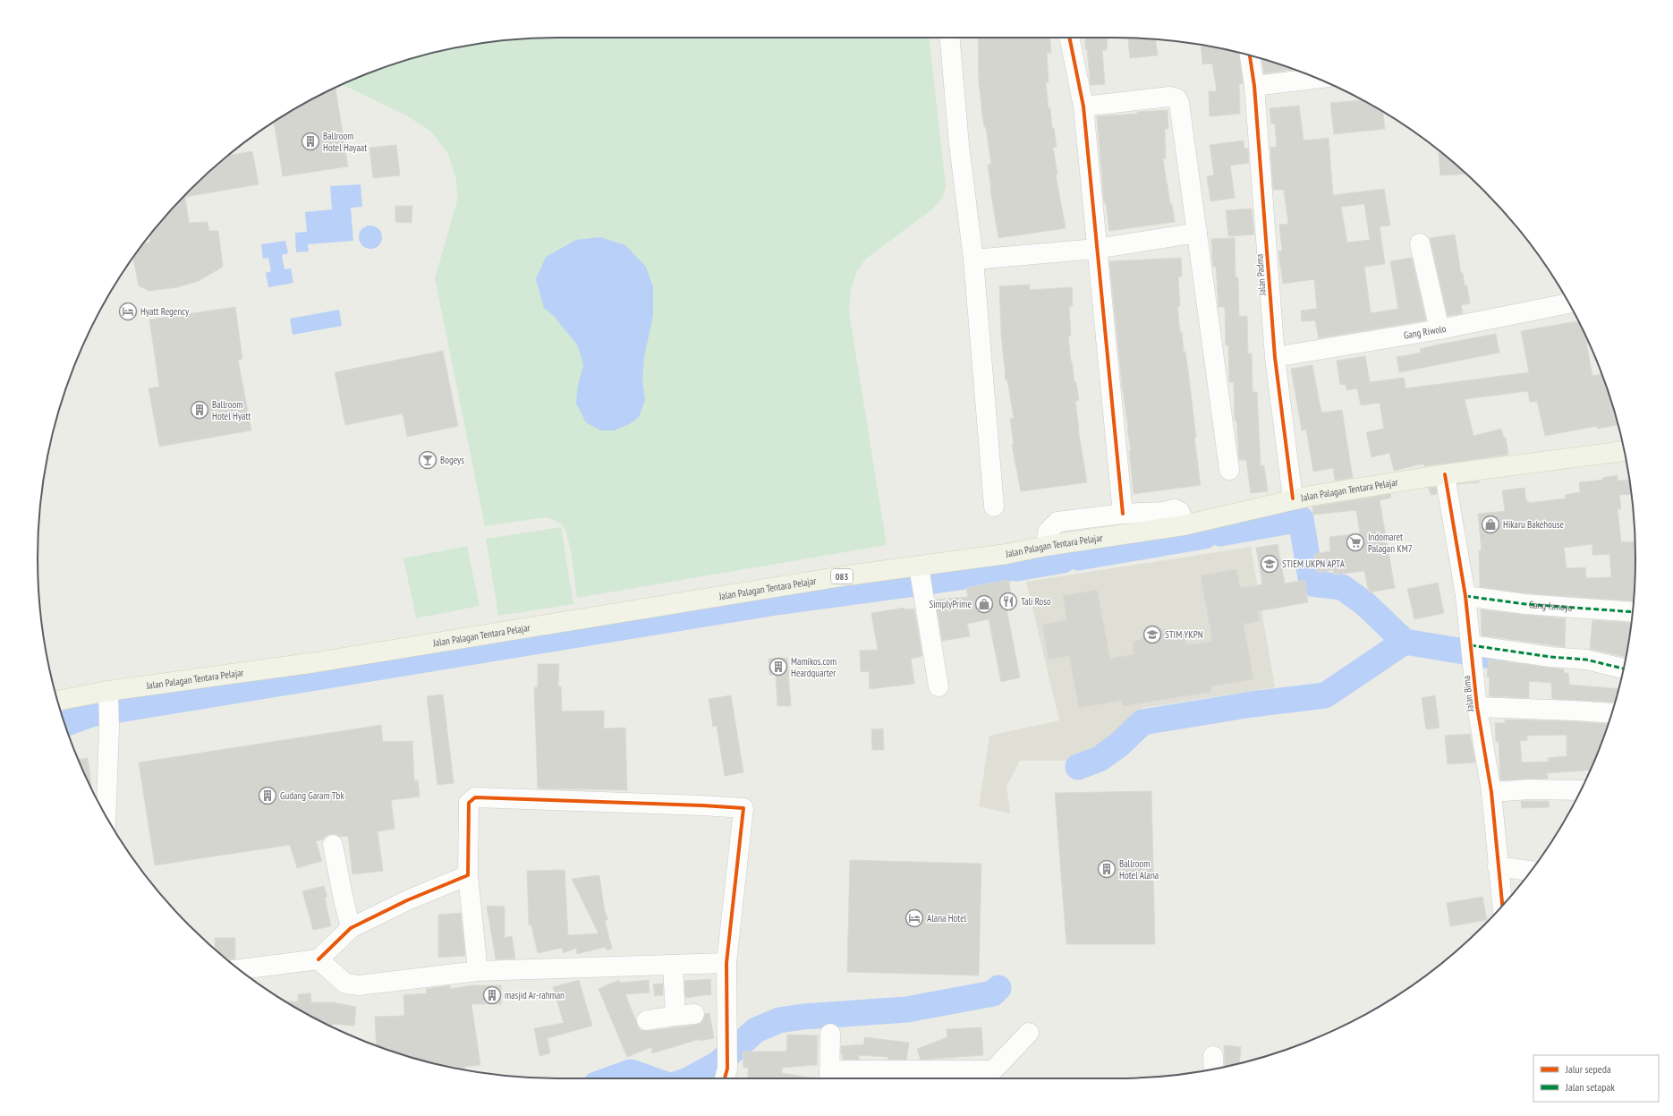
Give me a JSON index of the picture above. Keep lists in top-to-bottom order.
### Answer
{
  "streets": {
    "main road": ["Jalan Palagan Tentara Pelajar", "083"],
    "street": [
      "Jalan Padma",
      "Gang Riwolo",
      "Gang Ismoyo",
      "Jalan Bima"
    ]
  },
  "crossings": [
    ["Jalan Padma", "Gang Riwolo"],
    ["Jalan Padma", "Jalan Palagan Tentara Pelajar"],
    ["Jalan Palagan Tentara Pelajar", "Jalan Bima"],
    ["Gang Ismoyo", "Jalan Bima"]
  ],
  "places": {
    "building": [
      "Ballroom Hotel Hayaat",
      "Ballroom Hotel Hyatt",
      "Mamikos.com Heardquarter",
      "Gudang Garam Tbk",
      "Ballroom Hotel Alana",
      "masjid Ar-rahman"
    ],
    "hotel": ["Hyatt Regency", "Alana Hotel"],
    "bar": ["Bogeys"],
    "shop": ["Hikaru Bakehouse", "SimplyPrime"],
    "supermarket": ["Indomaret Palagan KM7"],
    "school or university": ["STIEM UKPN APTA", "STIM YKPN"],
    "restaurant": ["Tali Roso"]
  },
  "legend": ["Jalur sepeda", "Jalan setapak"]
}
